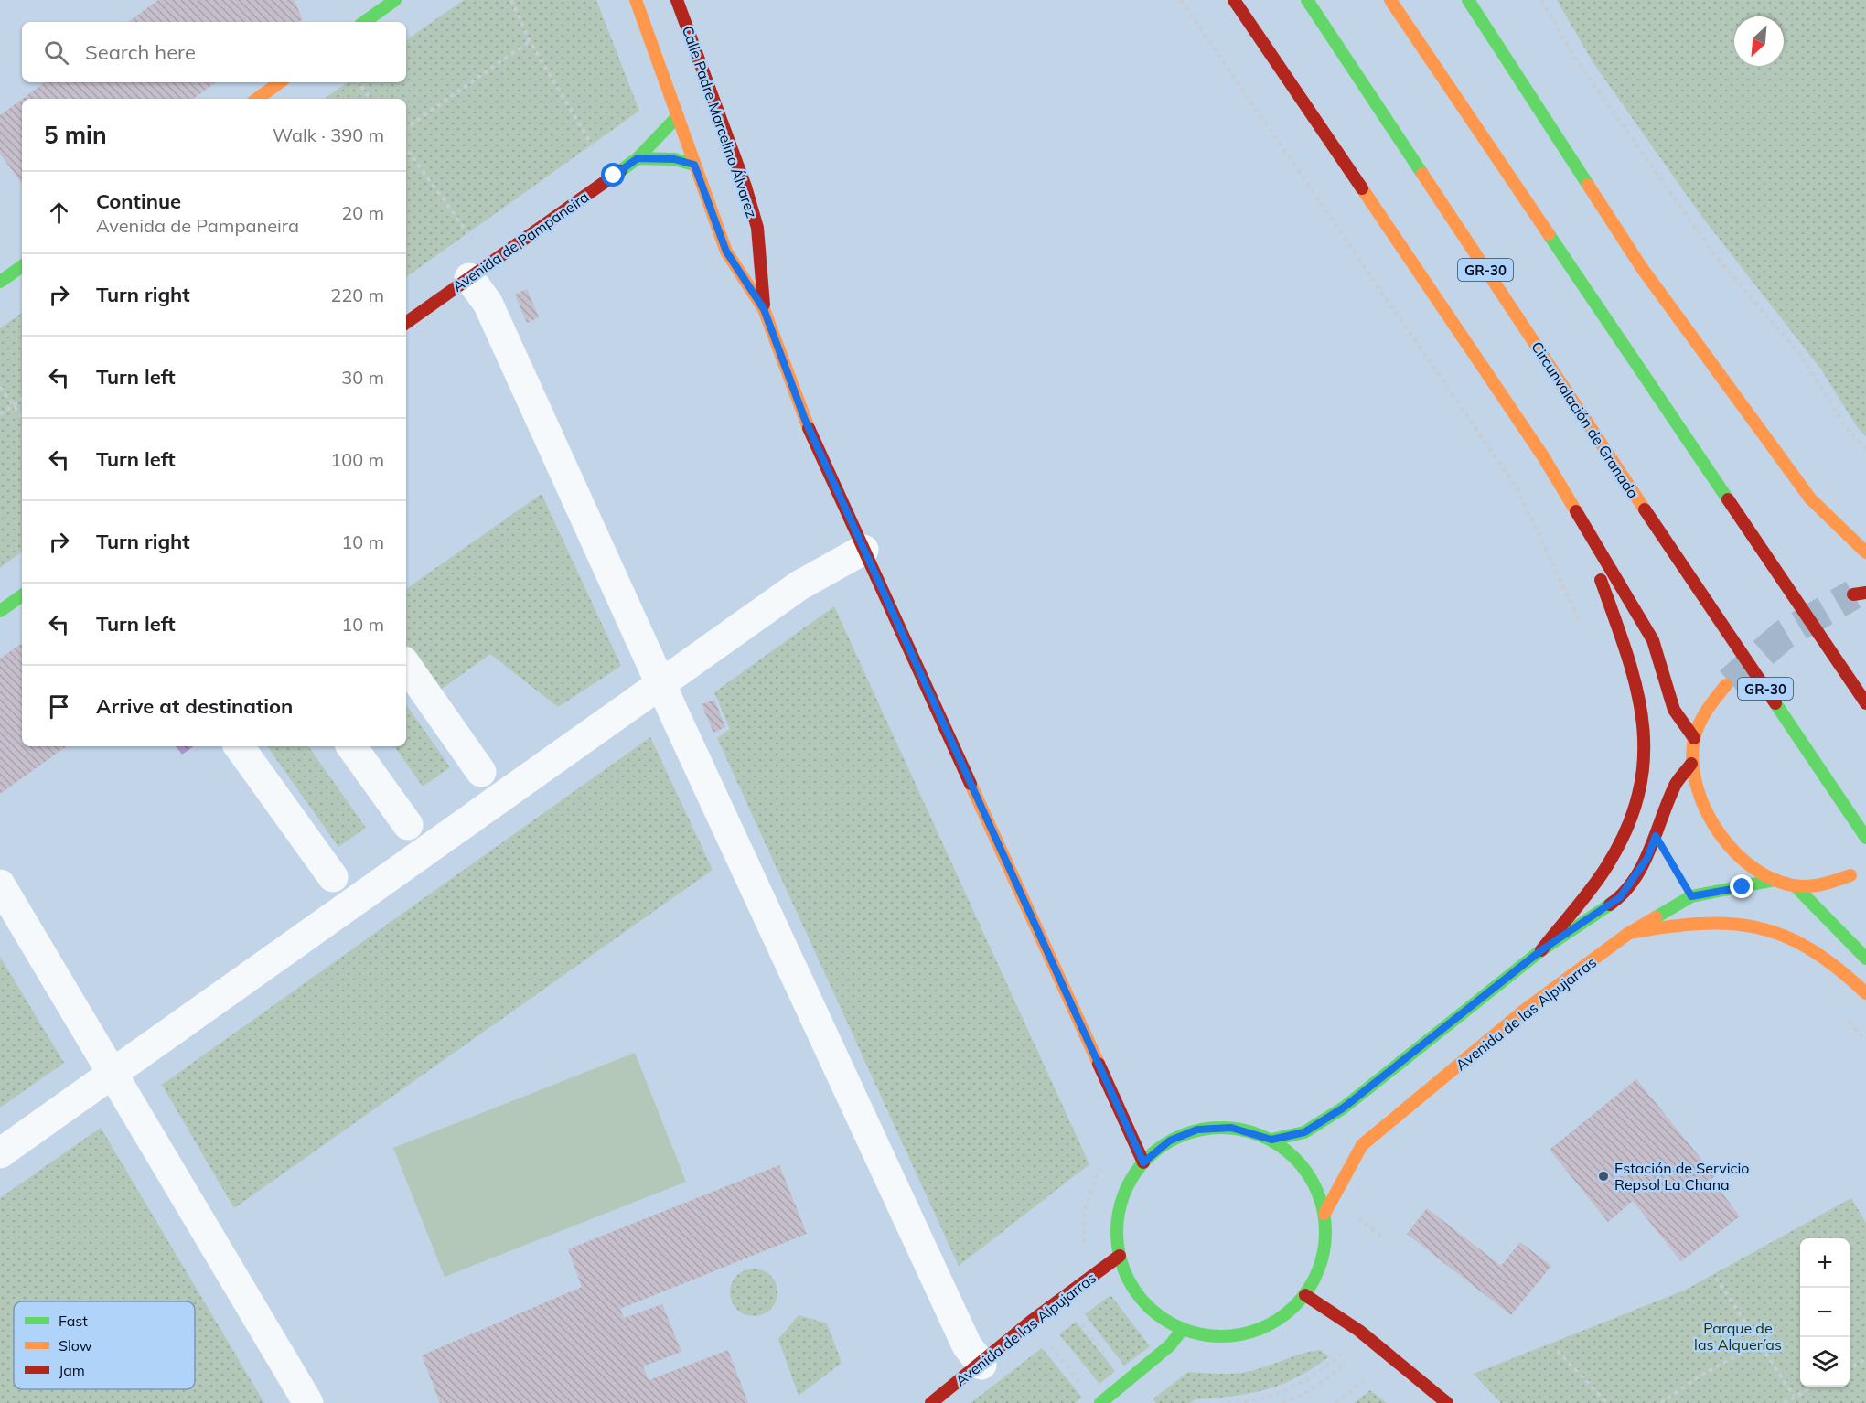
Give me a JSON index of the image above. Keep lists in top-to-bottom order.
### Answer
{
  "streets": {
    "main road": [
      "Calle Padre Marcelino Álvarez",
      "Avenida de Pampaneira",
      "GR-30",
      "Circunvalación de Granada",
      "Avenida de las Alpujarras"
    ]
  },
  "crossings": [
    ["Calle Padre Marcelino Álvarez", "Avenida de Pampaneira"]
  ],
  "parks": ["Parque de las Alquerías"],
  "places": ["Estación de Servicio Repsol La Chana"],
  "legend": ["Fast", "Slow", "Jam"],
  "north": "bottom left",
  "page": {
    "search": "Search here",
    "heading": ["5 min", "Walk · 390 m"],
    "list": [
      ["Continue", "Avenida de Pampaneira", "20 m"],
      ["Turn right", "220 m"],
      ["Turn left", "30 m"],
      ["Turn left", "100 m"],
      ["Turn right", "10 m"],
      ["Turn left", "10 m"],
      "Arrive at destination"
    ],
    "map_buttons": ["+", "−"]
  }
}
